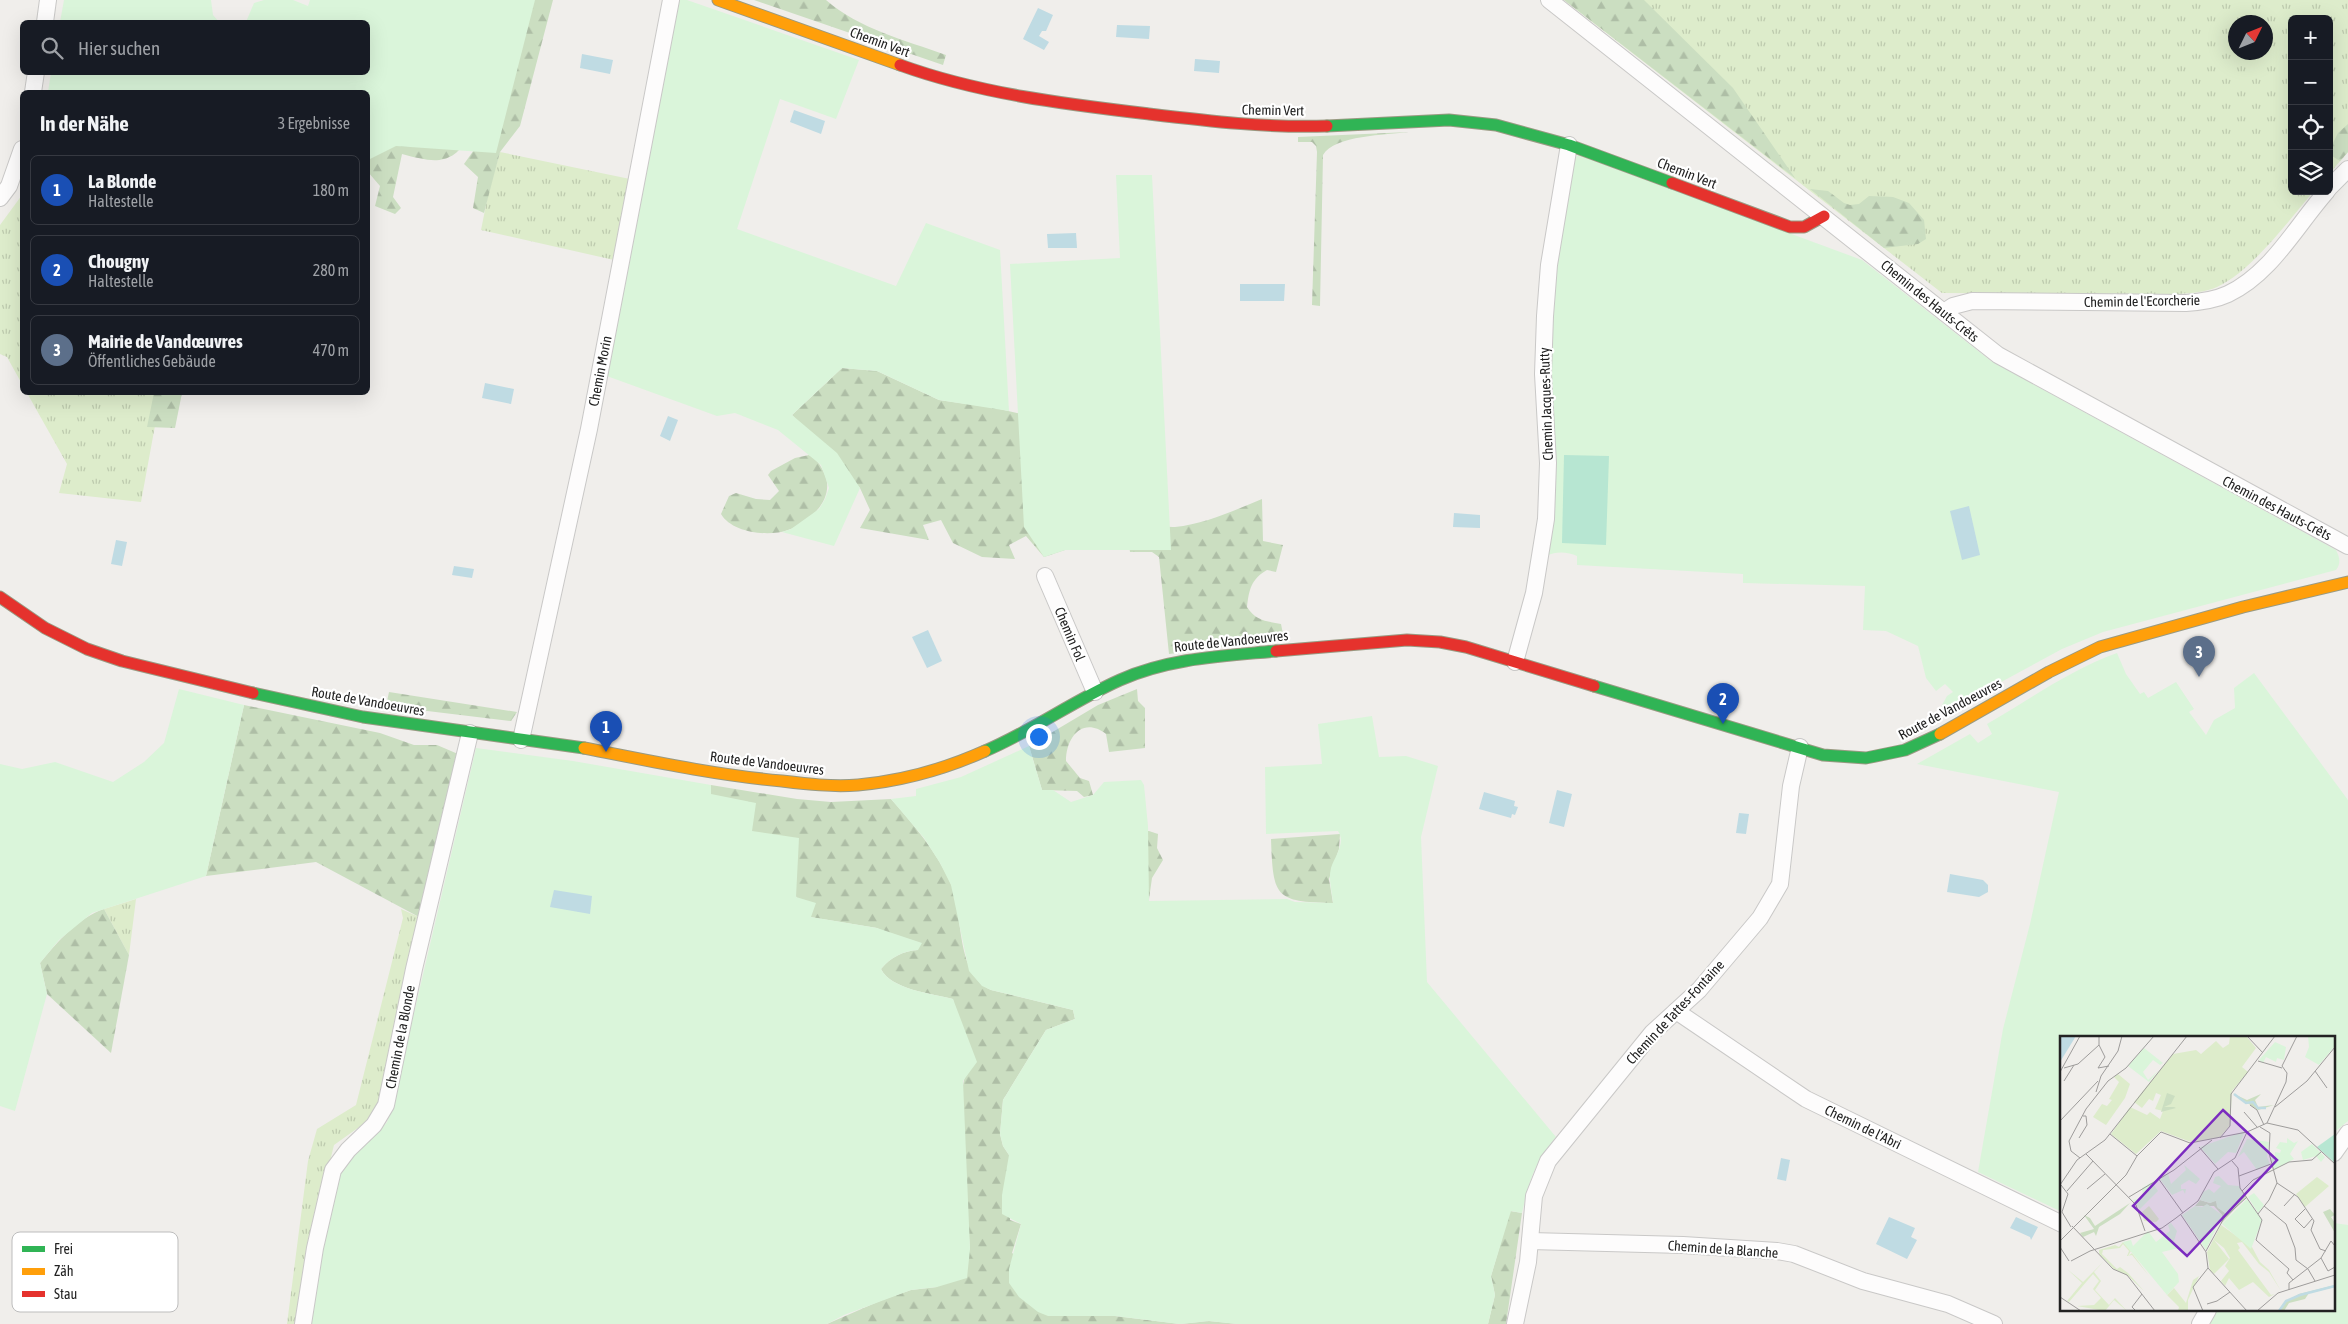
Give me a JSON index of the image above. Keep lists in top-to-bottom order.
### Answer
{
  "streets": {
    "main road": ["Chemin Vert", "Route de Vandoeuvres"],
    "street": [
      "Chemin des Hauts-Crêts",
      "Chemin de l'Ecorcherie",
      "Chemin Morin",
      "Chemin Jacques-Rutty",
      "Chemin Fol",
      "Chemin de Tattes-Fontaine",
      "Chemin de la Blonde",
      "Chemin de l'Abri",
      "Chemin de la Blanche"
    ]
  },
  "crossings": [
    ["Chemin Vert", "Chemin des Hauts-Crêts"],
    ["Chemin Vert", "Chemin Jacques-Rutty"],
    ["Chemin des Hauts-Crêts", "Chemin de l'Ecorcherie"],
    ["Chemin Morin", "Route de Vandoeuvres"],
    ["Chemin Jacques-Rutty", "Route de Vandoeuvres"],
    ["Chemin Fol", "Route de Vandoeuvres"],
    ["Route de Vandoeuvres", "Chemin de Tattes-Fontaine"],
    ["Route de Vandoeuvres", "Chemin de la Blonde"],
    ["Chemin de Tattes-Fontaine", "Chemin de l'Abri"],
    ["Chemin de Tattes-Fontaine", "Chemin de la Blanche"]
  ],
  "legend": ["Frei", "Zäh", "Stau"],
  "north": "top right",
  "page": {
    "map_buttons": ["+", "−"],
    "search": "Hier suchen",
    "heading": ["In der Nähe", "3 Ergebnisse"],
    "list": [
      {
        "mark": "1",
        "name": "La Blonde",
        "note": "Haltestelle",
        "value": "180 m"
      },
      {
        "mark": "2",
        "name": "Chougny",
        "note": "Haltestelle",
        "value": "280 m"
      },
      {
        "mark": "3",
        "name": "Mairie de Vandœuvres",
        "note": "Öffentliches Gebäude",
        "value": "470 m"
      }
    ],
    "pins": ["3", "2", "1"]
  }
}
